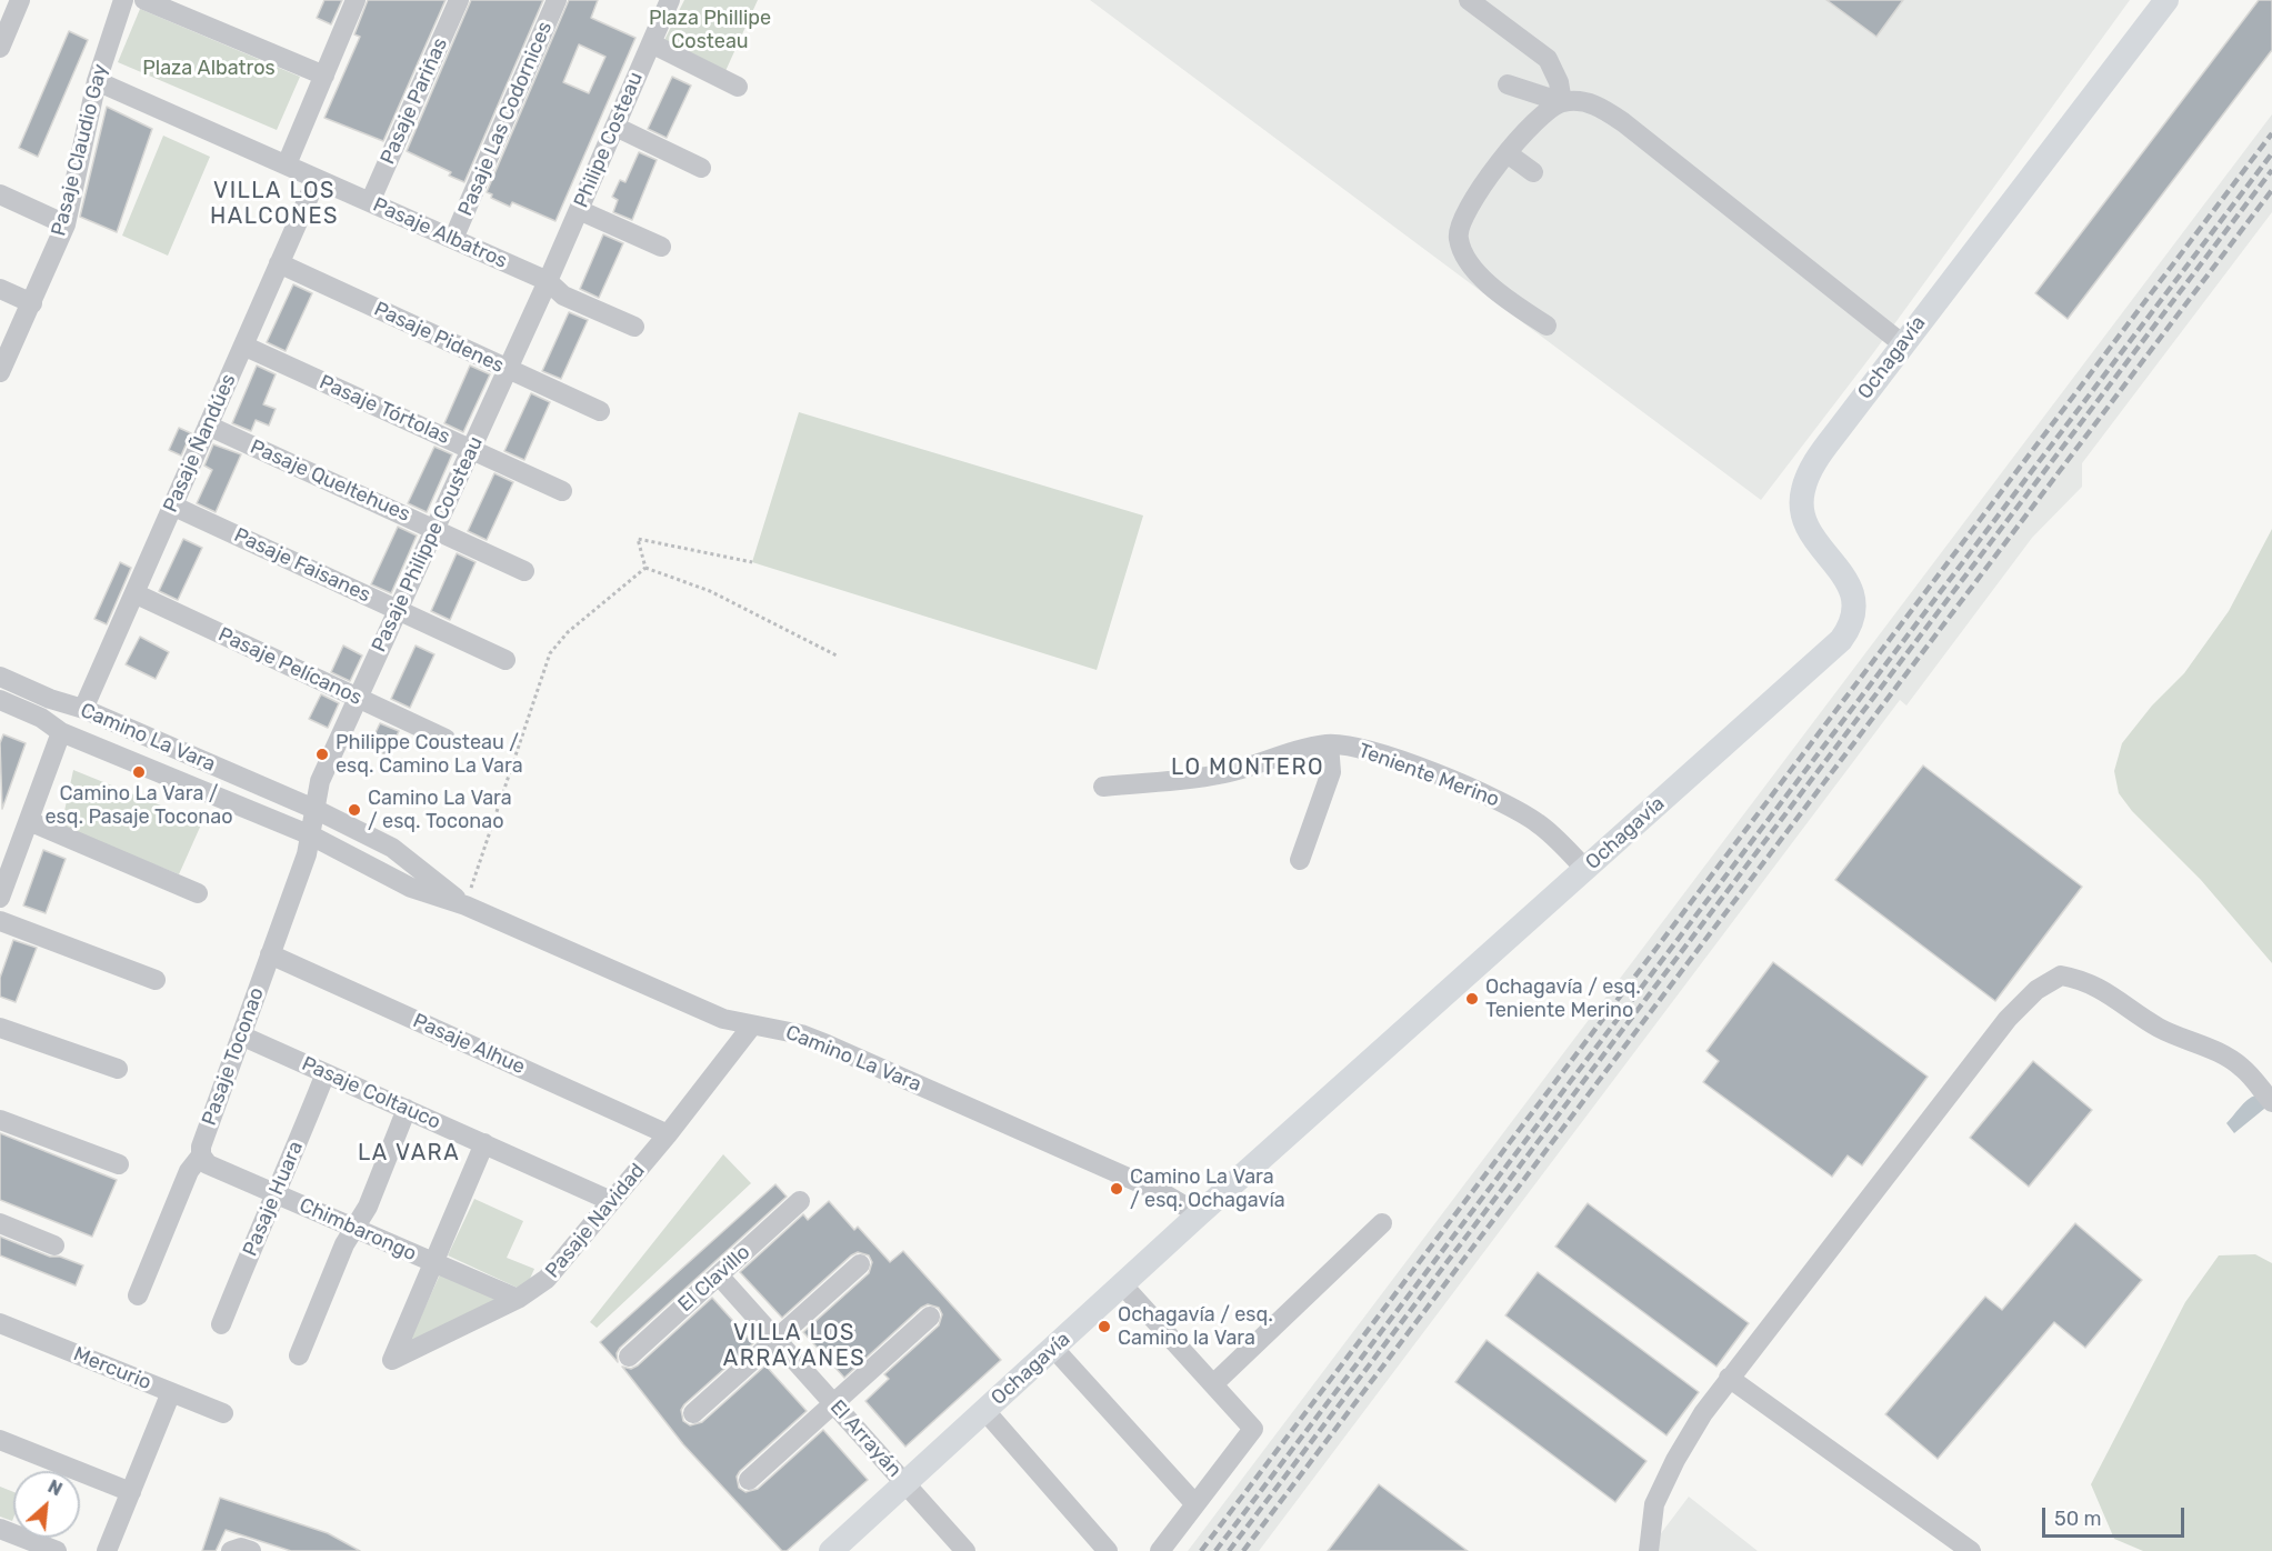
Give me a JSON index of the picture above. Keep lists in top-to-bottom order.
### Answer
{
  "streets": {
    "main road": ["Ochagavía"],
    "street": [
      "Pasaje Pariñas",
      "Pasaje Las Codornices",
      "Philipe Costeau",
      "Pasaje Claudio Gay",
      "Pasaje Albatros",
      "Pasaje Pidenes",
      "Pasaje Tórtolas",
      "Pasaje Ñandúes",
      "Pasaje Queltehues",
      "Pasaje Philippe Cousteau",
      "Pasaje Faisanes",
      "Pasaje Pelícanos",
      "Camino La Vara",
      "Teniente Merino",
      "Pasaje Alhue",
      "Pasaje Toconao",
      "Pasaje Coltauco",
      "Pasaje Huara",
      "Pasaje Navidad",
      "Chimbarongo",
      "El Clavillo",
      "Mercurio",
      "El Arrayán"
    ]
  },
  "crossings": [
    ["Pasaje Pariñas", "Pasaje Albatros"],
    ["Pasaje Las Codornices", "Pasaje Albatros"],
    ["Philipe Costeau", "Pasaje Albatros"],
    ["Philipe Costeau", "Pasaje Philippe Cousteau"],
    ["Pasaje Claudio Gay", "Pasaje Albatros"],
    ["Pasaje Albatros", "Pasaje Ñandúes"],
    ["Pasaje Albatros", "Pasaje Philippe Cousteau"],
    ["Pasaje Pidenes", "Pasaje Ñandúes"],
    ["Pasaje Pidenes", "Pasaje Philippe Cousteau"],
    ["Ochagavía", "Camino La Vara"],
    ["Ochagavía", "Teniente Merino"],
    ["Ochagavía", "El Arrayán"],
    ["Pasaje Tórtolas", "Pasaje Ñandúes"],
    ["Pasaje Tórtolas", "Pasaje Philippe Cousteau"],
    ["Pasaje Ñandúes", "Pasaje Queltehues"],
    ["Pasaje Ñandúes", "Pasaje Faisanes"],
    ["Pasaje Ñandúes", "Pasaje Pelícanos"],
    ["Pasaje Ñandúes", "Camino La Vara"],
    ["Pasaje Queltehues", "Pasaje Philippe Cousteau"],
    ["Pasaje Philippe Cousteau", "Pasaje Faisanes"],
    ["Pasaje Philippe Cousteau", "Pasaje Pelícanos"],
    ["Pasaje Philippe Cousteau", "Camino La Vara"],
    ["Pasaje Philippe Cousteau", "Pasaje Toconao"],
    ["Camino La Vara", "Pasaje Toconao"],
    ["Camino La Vara", "Pasaje Navidad"],
    ["Pasaje Alhue", "Pasaje Toconao"],
    ["Pasaje Alhue", "Pasaje Navidad"],
    ["Pasaje Toconao", "Pasaje Coltauco"],
    ["Pasaje Toconao", "Chimbarongo"],
    ["Pasaje Coltauco", "Pasaje Huara"],
    ["Pasaje Coltauco", "Pasaje Navidad"],
    ["Pasaje Huara", "Chimbarongo"],
    ["Pasaje Navidad", "Chimbarongo"],
    ["El Clavillo", "El Arrayán"]
  ],
  "districts": [
    "VILLA LOS HALCONES",
    "LO MONTERO",
    "LA VARA",
    "VILLA LOS ARRAYANES"
  ],
  "parks": ["Plaza Phillipe Costeau", "Plaza Albatros"],
  "places": [
    "Philippe Cousteau / esq. Camino La Vara",
    "Camino La Vara / esq. Pasaje Toconao",
    "Camino La Vara / esq. Toconao",
    "Ochagavía / esq. Teniente Merino",
    "Camino La Vara / esq. Ochagavía",
    "Ochagavía / esq. Camino la Vara"
  ],
  "scale_bar": "50 m",
  "north": "top right"
}
